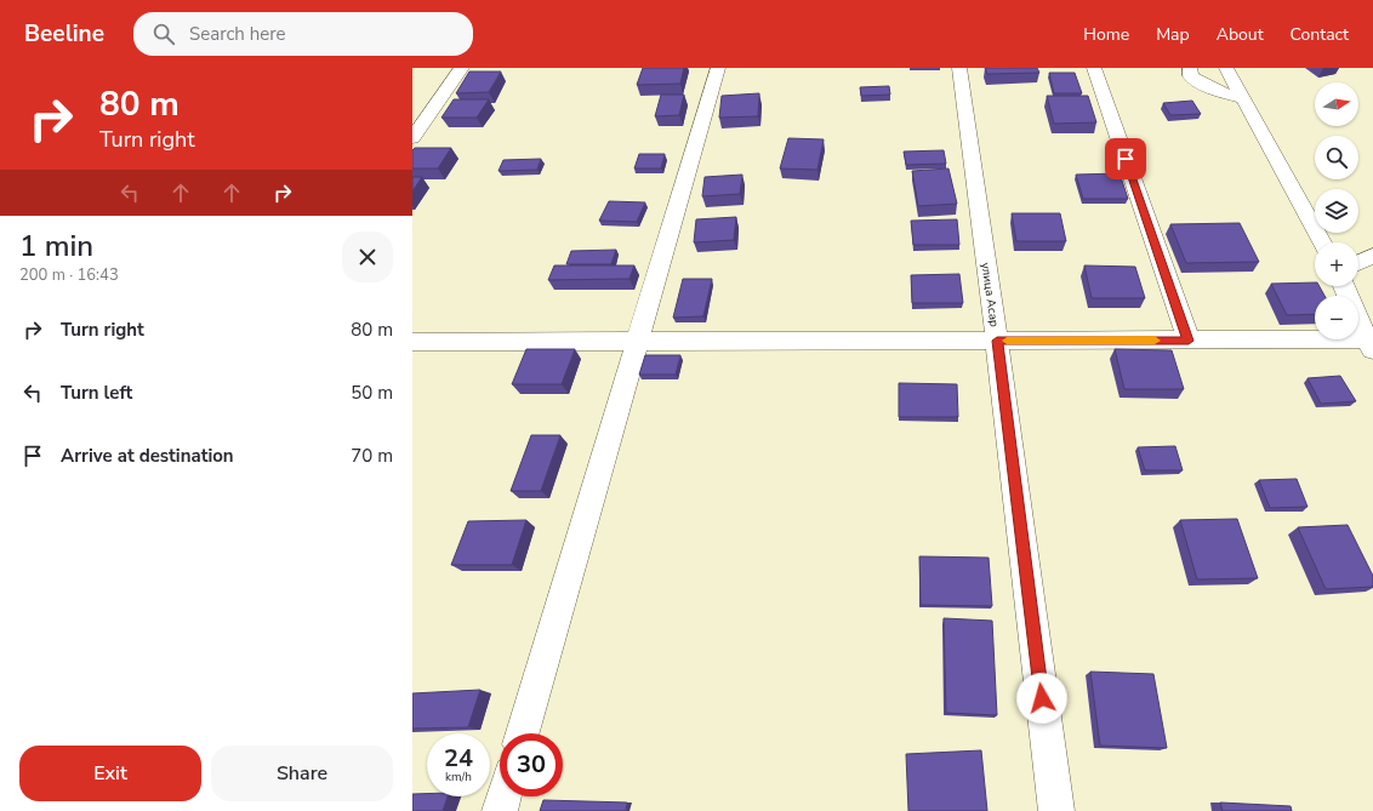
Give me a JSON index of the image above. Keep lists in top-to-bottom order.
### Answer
{
  "streets": {
    "street": ["улица Асар"]
  },
  "north": "right",
  "page": {
    "header": "Beeline",
    "search": "Search here",
    "nav": [
      "Home",
      "Map",
      "About",
      "Contact"
    ],
    "turn": ["80 m", "Turn right"],
    "map_buttons": ["+", "−"],
    "heading": ["1 min", "200 m · 16:43"],
    "list": [
      {
        "name": "Turn right",
        "value": "80 m"
      },
      {
        "name": "Turn left",
        "value": "50 m"
      },
      {
        "name": "Arrive at destination",
        "value": "70 m"
      }
    ],
    "speed": "24 km/h",
    "limit": "30",
    "buttons": ["Exit", "Share"]
  }
}
